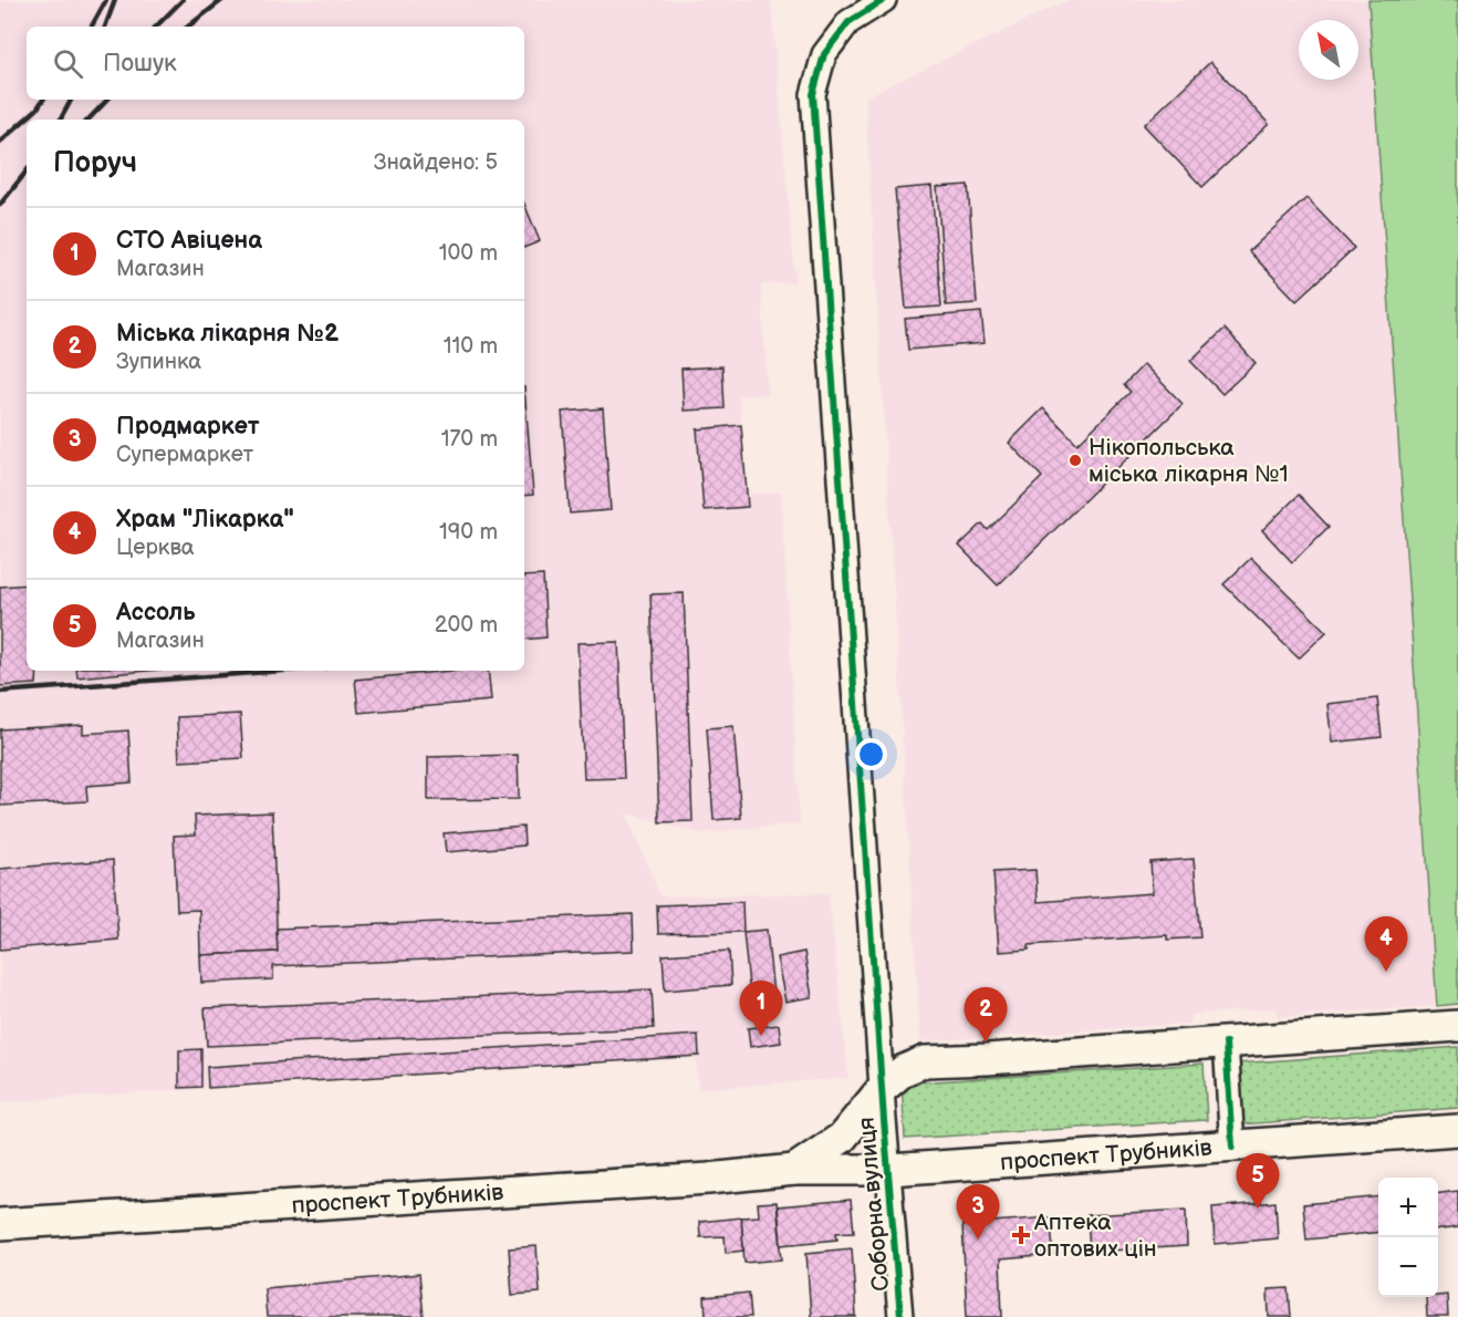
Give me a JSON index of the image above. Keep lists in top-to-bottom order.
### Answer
{
  "streets": {
    "main road": ["проспект Трубників"],
    "street": ["Соборна вулиця"]
  },
  "crossings": [
    ["проспект Трубників", "Соборна вулиця"]
  ],
  "places": {
    "other": ["Нікопольська міська лікарня №1"],
    "health": ["Аптека оптових цін"]
  },
  "north": "top left",
  "page": {
    "search": "Пошук",
    "heading": ["Поруч", "Знайдено: 5"],
    "list": [
      {
        "mark": "1",
        "name": "СТО Авіцена",
        "note": "Магазин",
        "value": "100 m"
      },
      {
        "mark": "2",
        "name": "Міська лікарня №2",
        "note": "Зупинка",
        "value": "110 m"
      },
      {
        "mark": "3",
        "name": "Продмаркет",
        "note": "Супермаркет",
        "value": "170 m"
      },
      {
        "mark": "4",
        "name": "Храм \"Лікарка\"",
        "note": "Церква",
        "value": "190 m"
      },
      {
        "mark": "5",
        "name": "Ассоль",
        "note": "Магазин",
        "value": "200 m"
      }
    ],
    "pins": [
      "4",
      "1",
      "2",
      "5",
      "3"
    ],
    "map_buttons": ["+", "−"]
  }
}
